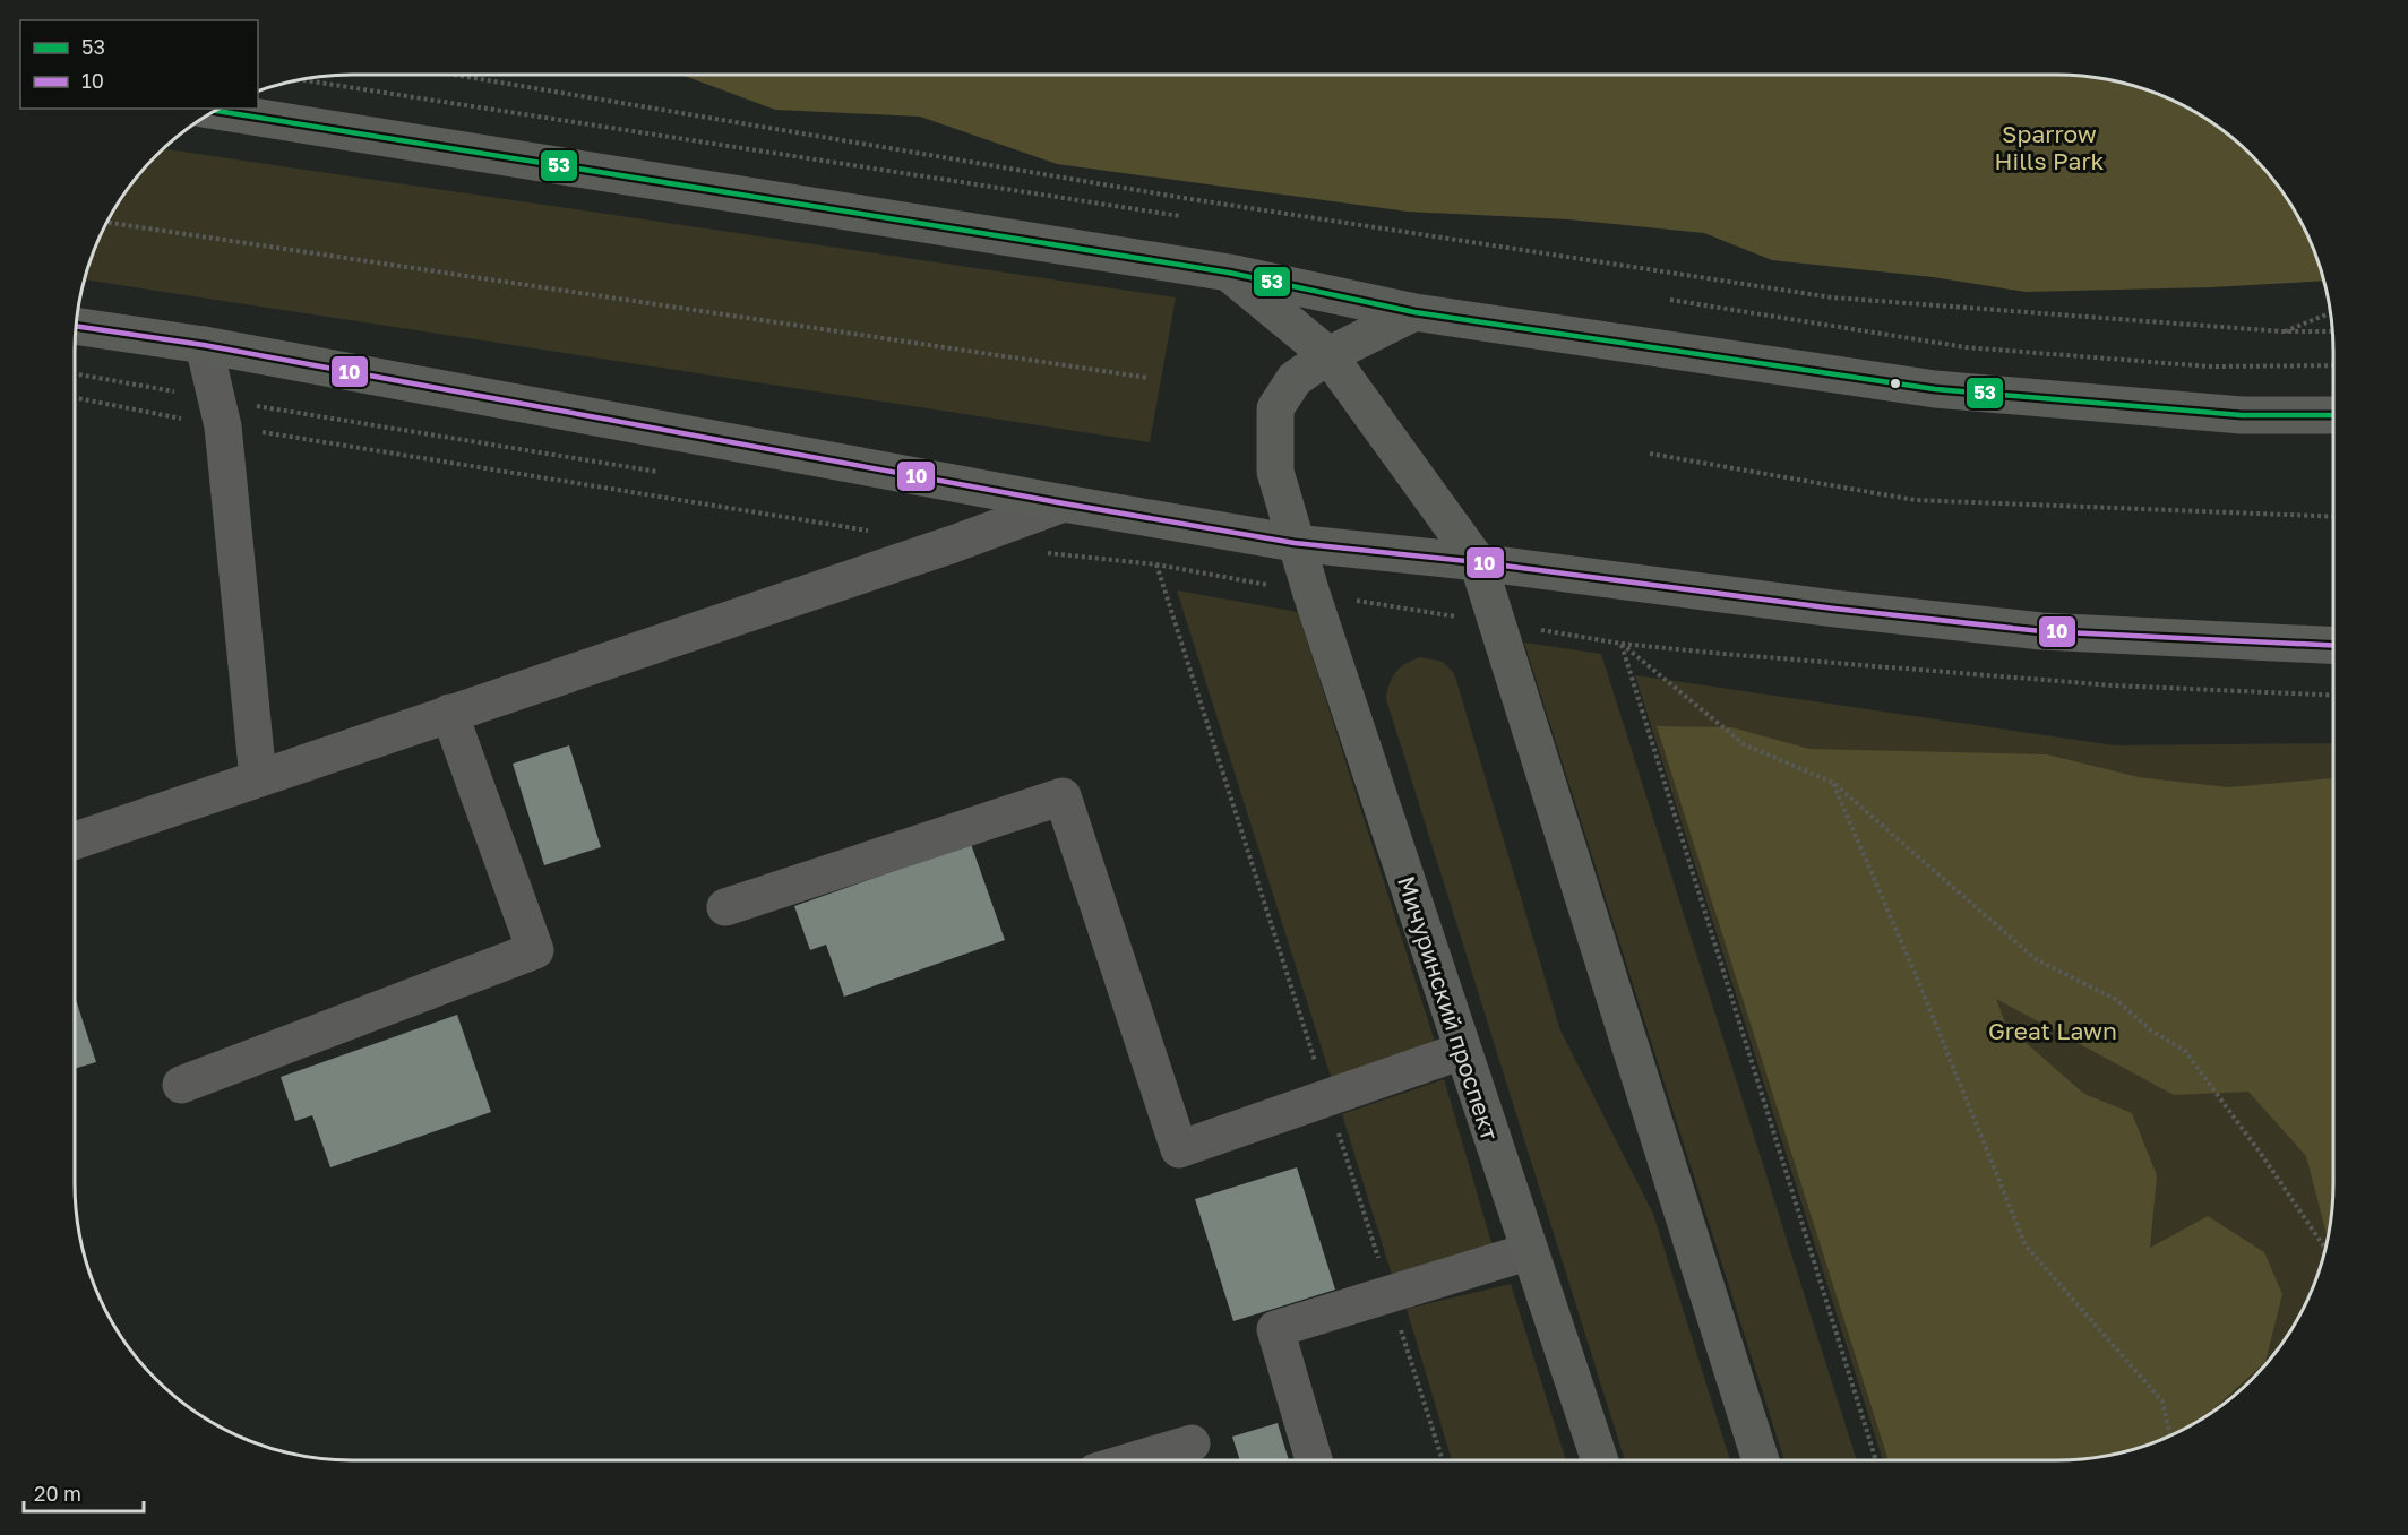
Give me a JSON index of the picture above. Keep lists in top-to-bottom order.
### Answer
{
  "streets": {
    "main road": ["Мичуринский проспект"]
  },
  "parks": ["Sparrow Hills Park", "Great Lawn"],
  "lines": ["transit line 53", "transit line 10"],
  "legend": ["53", "10"],
  "scale_bar": "20 m"
}
